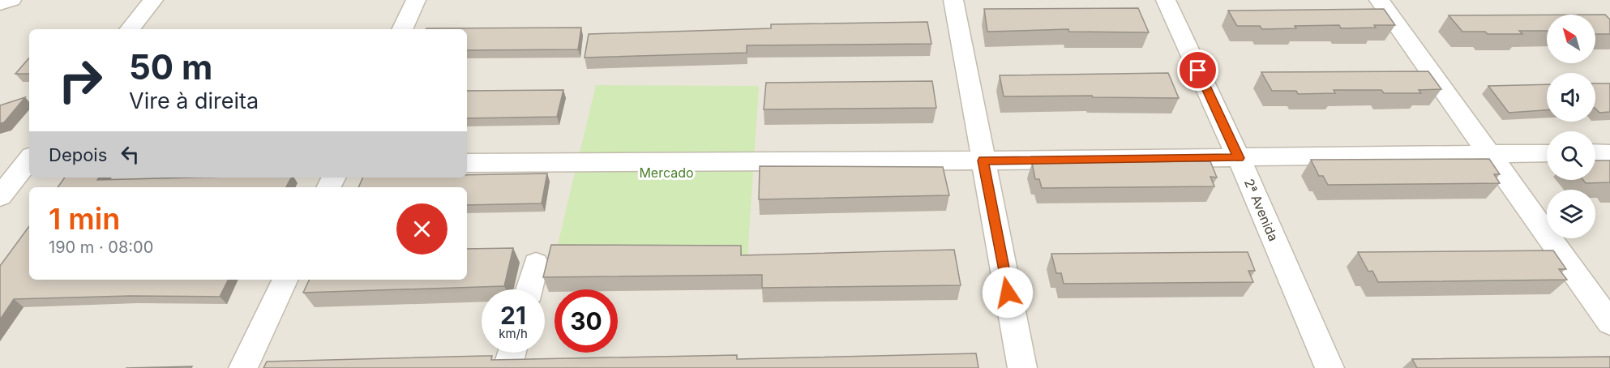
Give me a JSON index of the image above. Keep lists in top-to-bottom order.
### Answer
{
  "streets": {
    "street": ["2ª Avenida"]
  },
  "parks": ["Mercado"],
  "north": "top left",
  "page": {
    "turn": ["50 m", "Vire à direita"],
    "then": "Depois",
    "heading": ["1 min", "190 m · 08:00"],
    "speed": "21 km/h",
    "limit": "30"
  }
}
